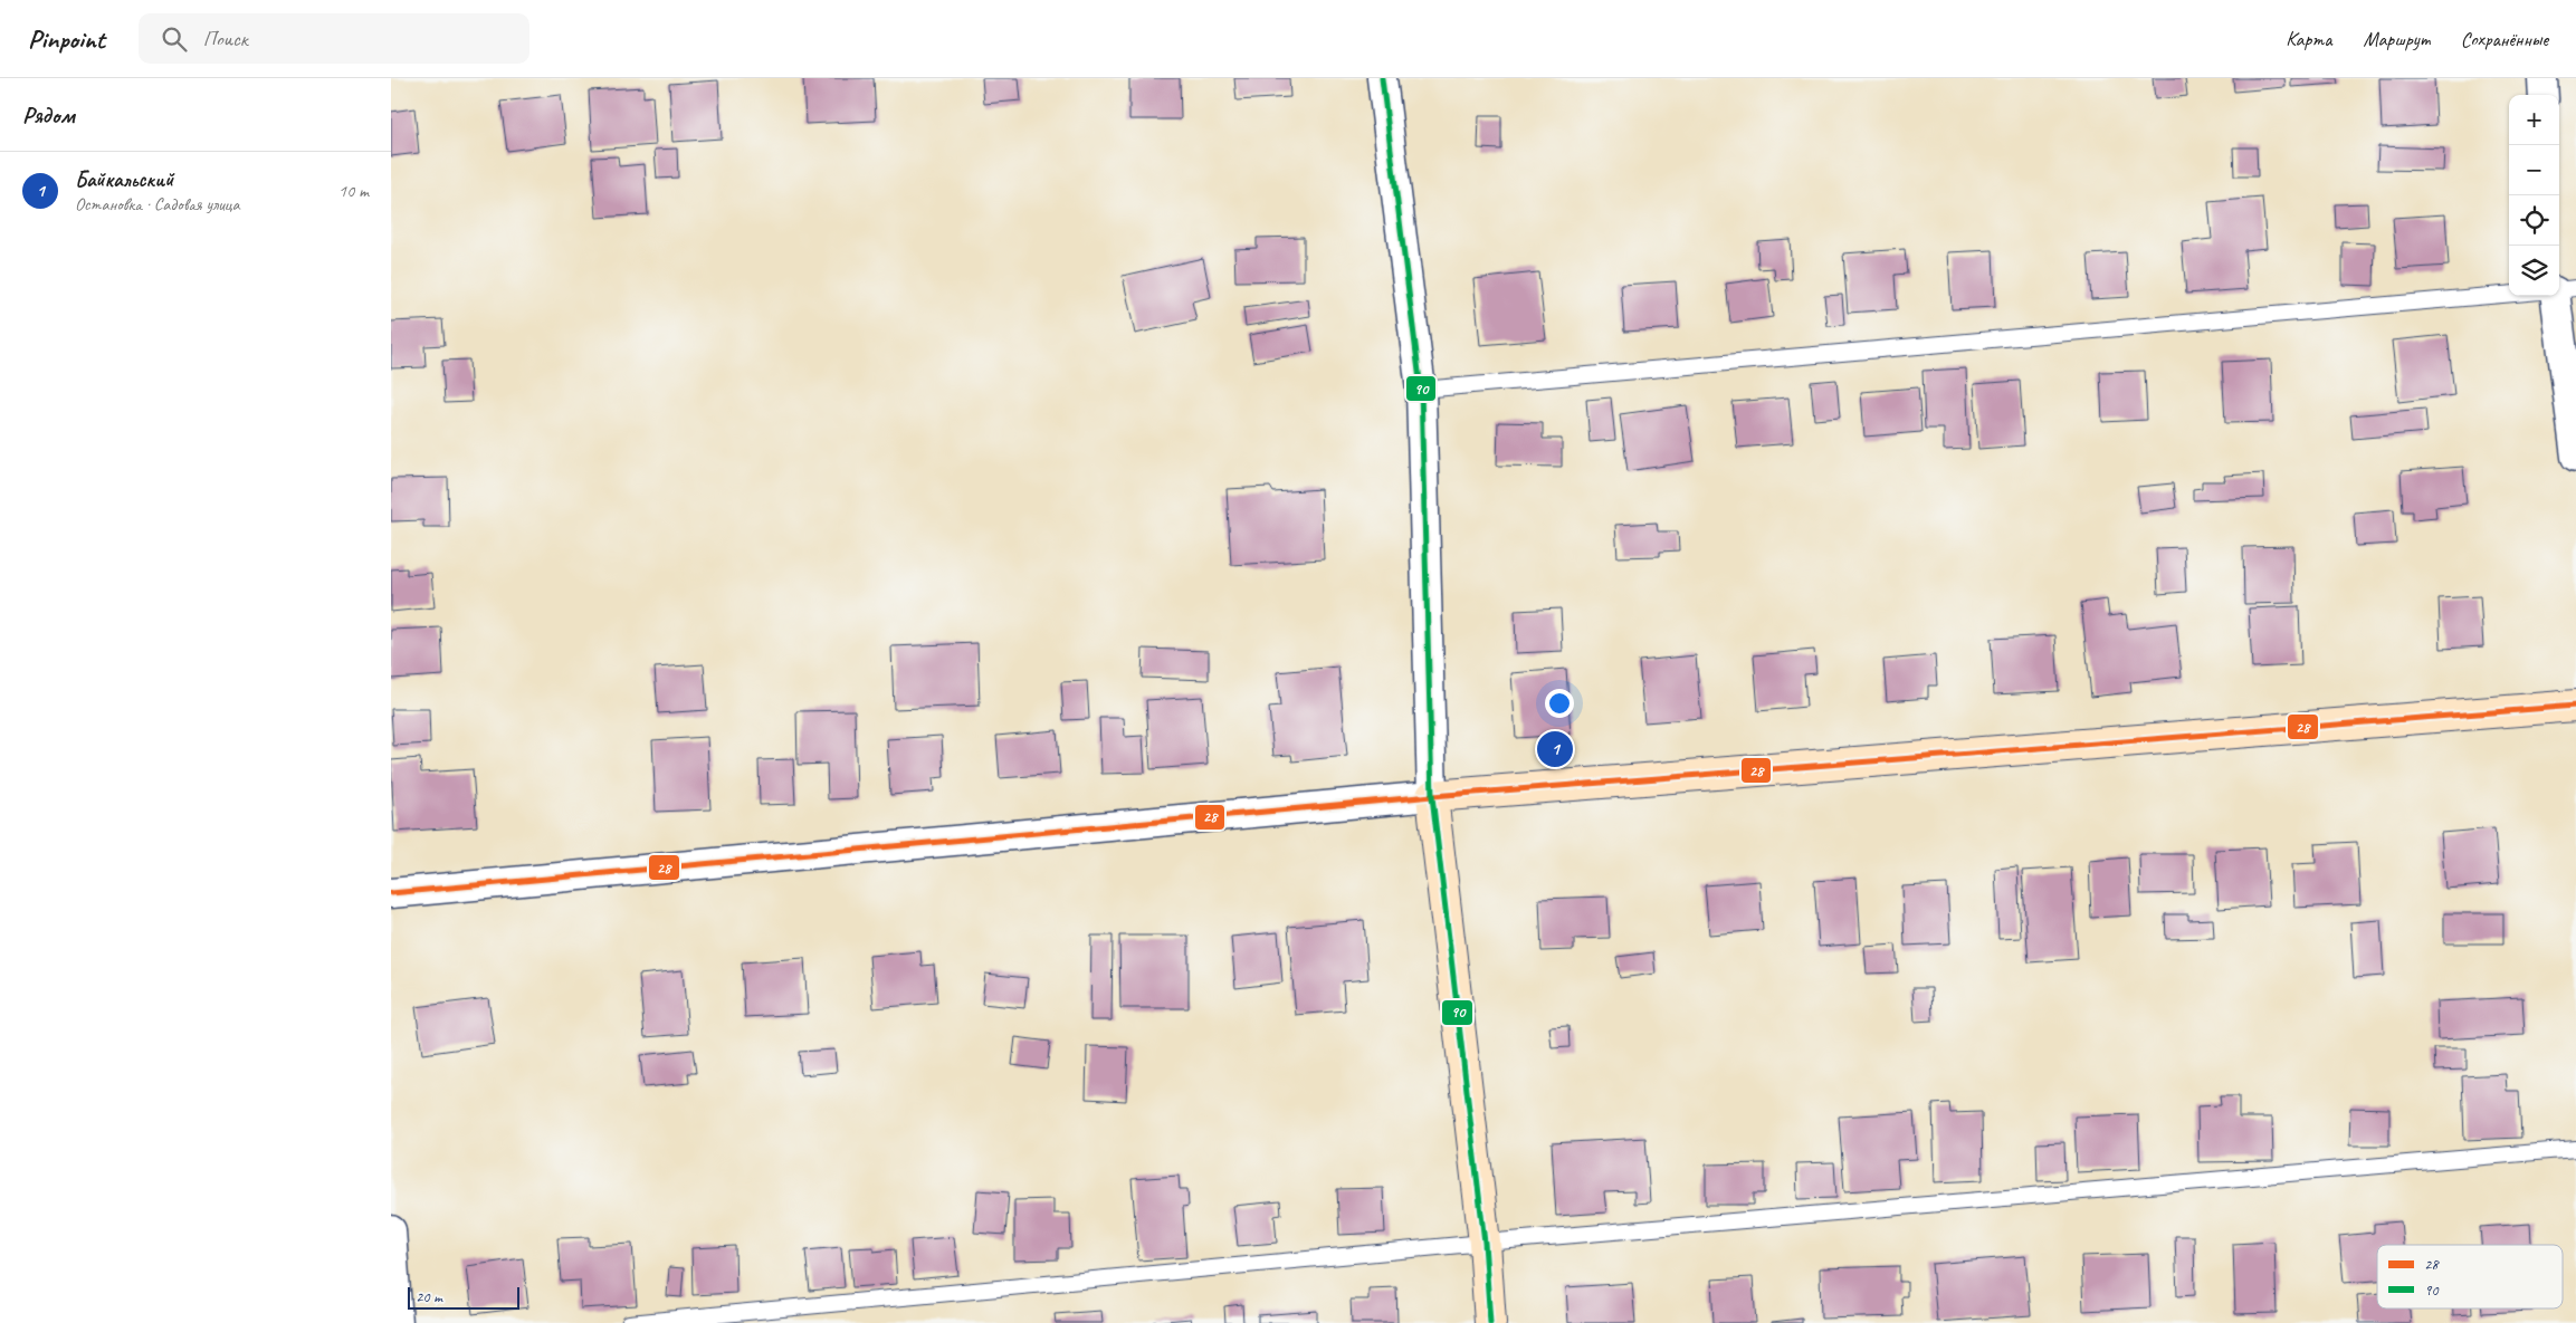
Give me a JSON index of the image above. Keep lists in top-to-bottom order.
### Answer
{
  "lines": ["transit line 90", "transit line 28"],
  "legend": ["28", "90"],
  "scale_bar": "20 m",
  "page": {
    "header": "Pinpoint",
    "search": "Поиск",
    "nav": ["Карта", "Маршрут", "Сохранённые"],
    "heading": "Рядом",
    "map_buttons": ["+", "−"],
    "list": [
      {
        "mark": "1",
        "name": "Байкальский",
        "note": "Остановка · Садовая улица",
        "value": "10 m"
      }
    ],
    "pins": "1",
    "scale": "20 m"
  }
}
